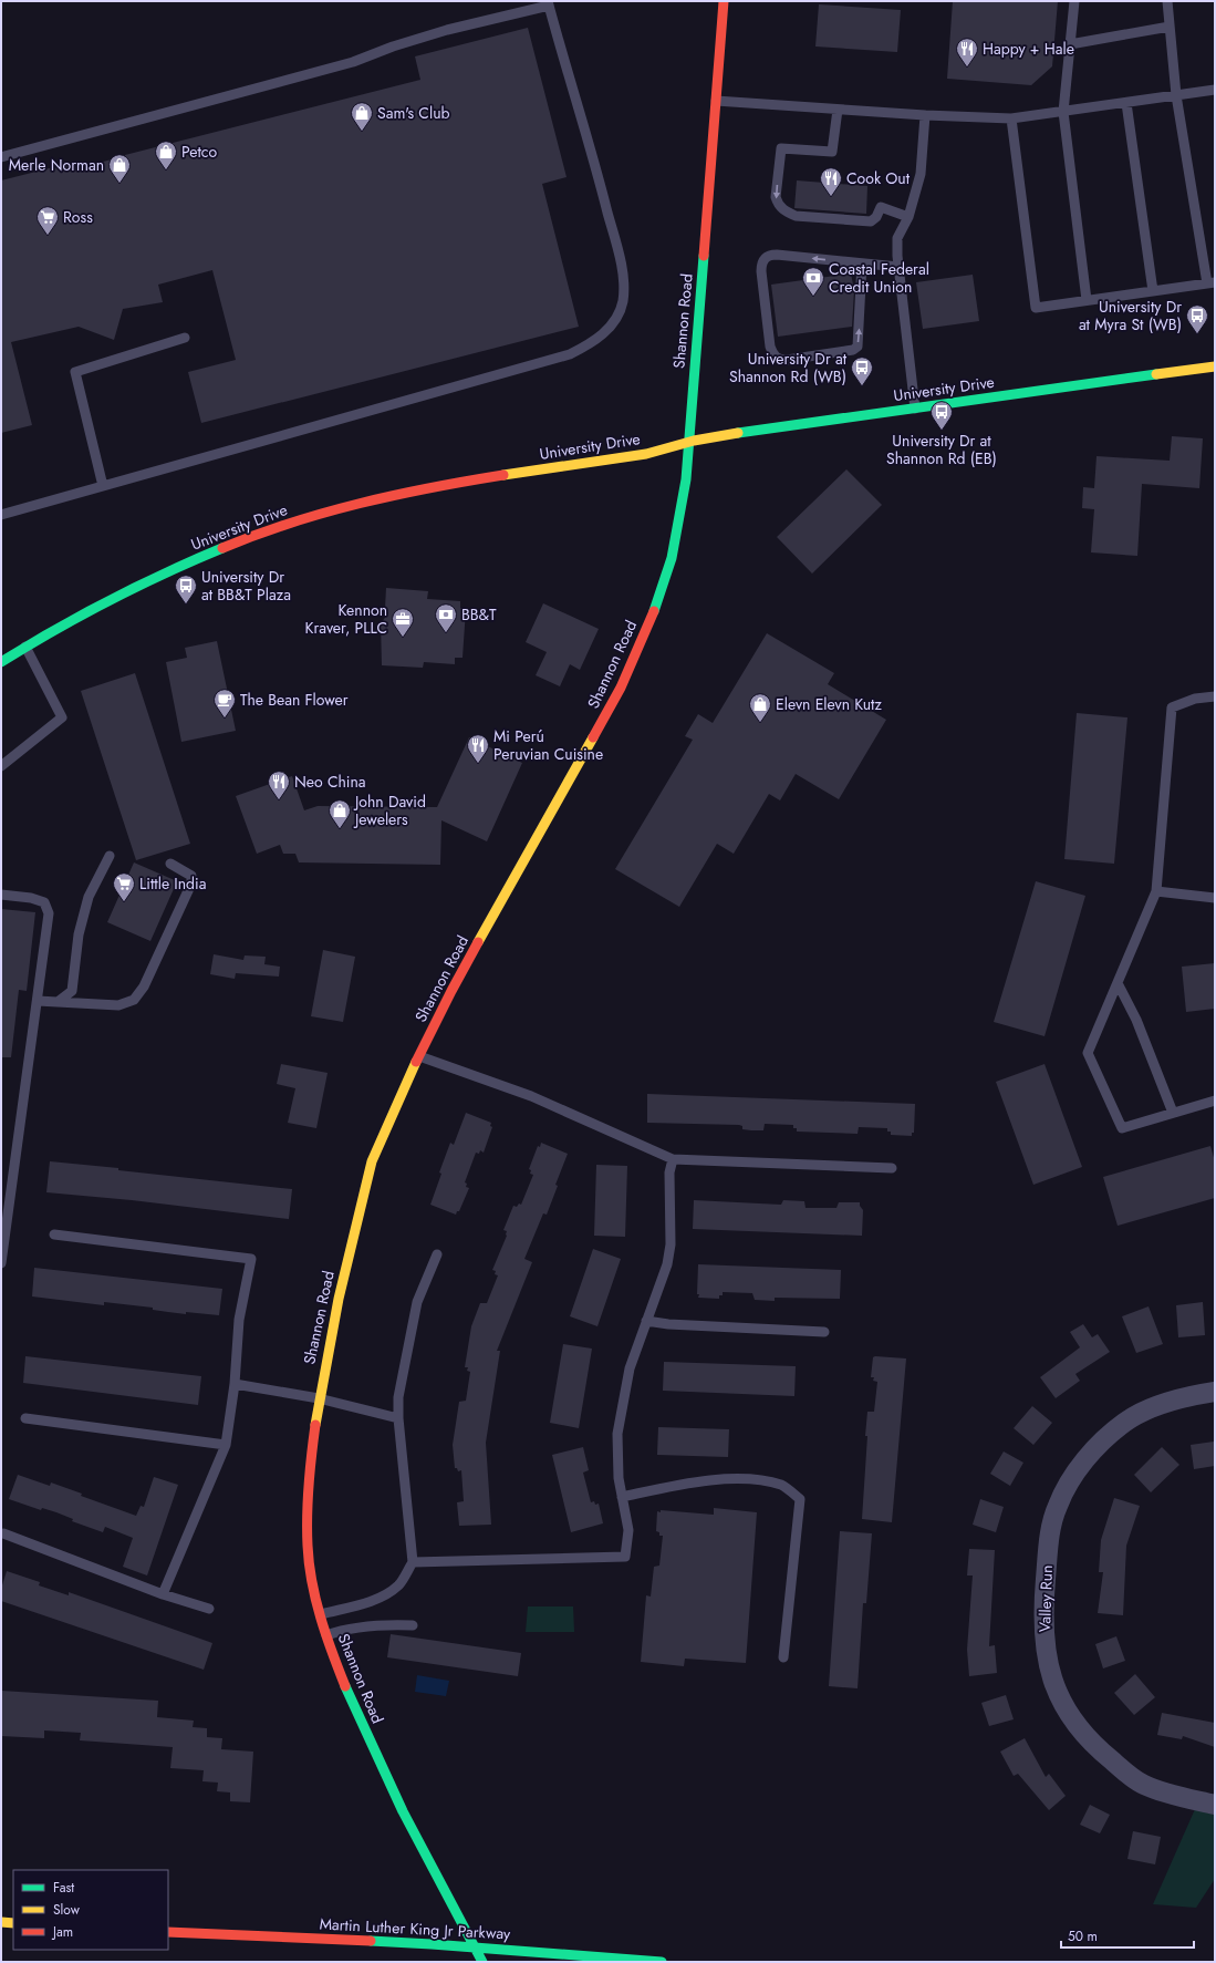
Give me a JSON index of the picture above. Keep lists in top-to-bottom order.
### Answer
{
  "streets": {
    "street": [
      "Shannon Road",
      "University Drive",
      "Valley Run",
      "Martin Luther King Jr Parkway"
    ]
  },
  "crossings": [
    ["Shannon Road", "University Drive"],
    ["Shannon Road", "Martin Luther King Jr Parkway"]
  ],
  "places": {
    "restaurant": [
      "Happy + Hale",
      "Cook Out",
      "Mi Perú Peruvian Cuisine",
      "Neo China"
    ],
    "shop": [
      "Sam's Club",
      "Petco",
      "Merle Norman",
      "Elevn Elevn Kutz",
      "John David Jewelers"
    ],
    "supermarket": ["Ross", "Little India"],
    "bank": ["Coastal Federal Credit Union", "BB&T"],
    "bus stop": [
      "University Dr at Myra St (WB)",
      "University Dr at Shannon Rd (WB)",
      "University Dr at Shannon Rd (EB)",
      "University Dr at BB&T Plaza"
    ],
    "office": ["Kennon Kraver, PLLC"],
    "cafe": ["The Bean Flower"]
  },
  "legend": ["Fast", "Slow", "Jam"],
  "scale_bar": "50 m"
}
